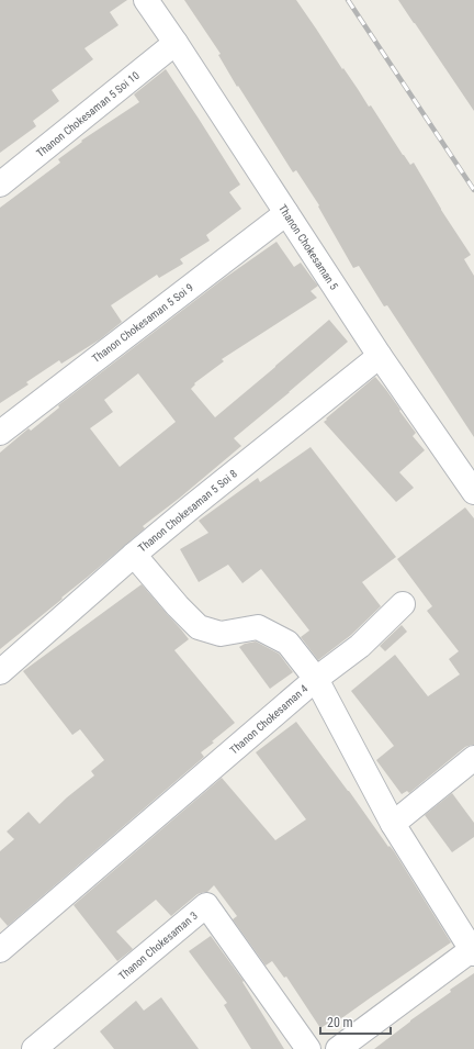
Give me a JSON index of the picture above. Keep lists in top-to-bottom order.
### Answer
{
  "streets": {
    "street": [
      "Thanon Chokesaman 5 Soi 10",
      "Thanon Chokesaman 5",
      "Thanon Chokesaman 5 Soi 9",
      "Thanon Chokesaman 5 Soi 8",
      "Thanon Chokesaman 4",
      "Thanon Chokesaman 3"
    ]
  },
  "crossings": [
    ["Thanon Chokesaman 5 Soi 10", "Thanon Chokesaman 5"],
    ["Thanon Chokesaman 5", "Thanon Chokesaman 5 Soi 9"],
    ["Thanon Chokesaman 5", "Thanon Chokesaman 5 Soi 8"]
  ],
  "scale_bar": "20 m"
}
